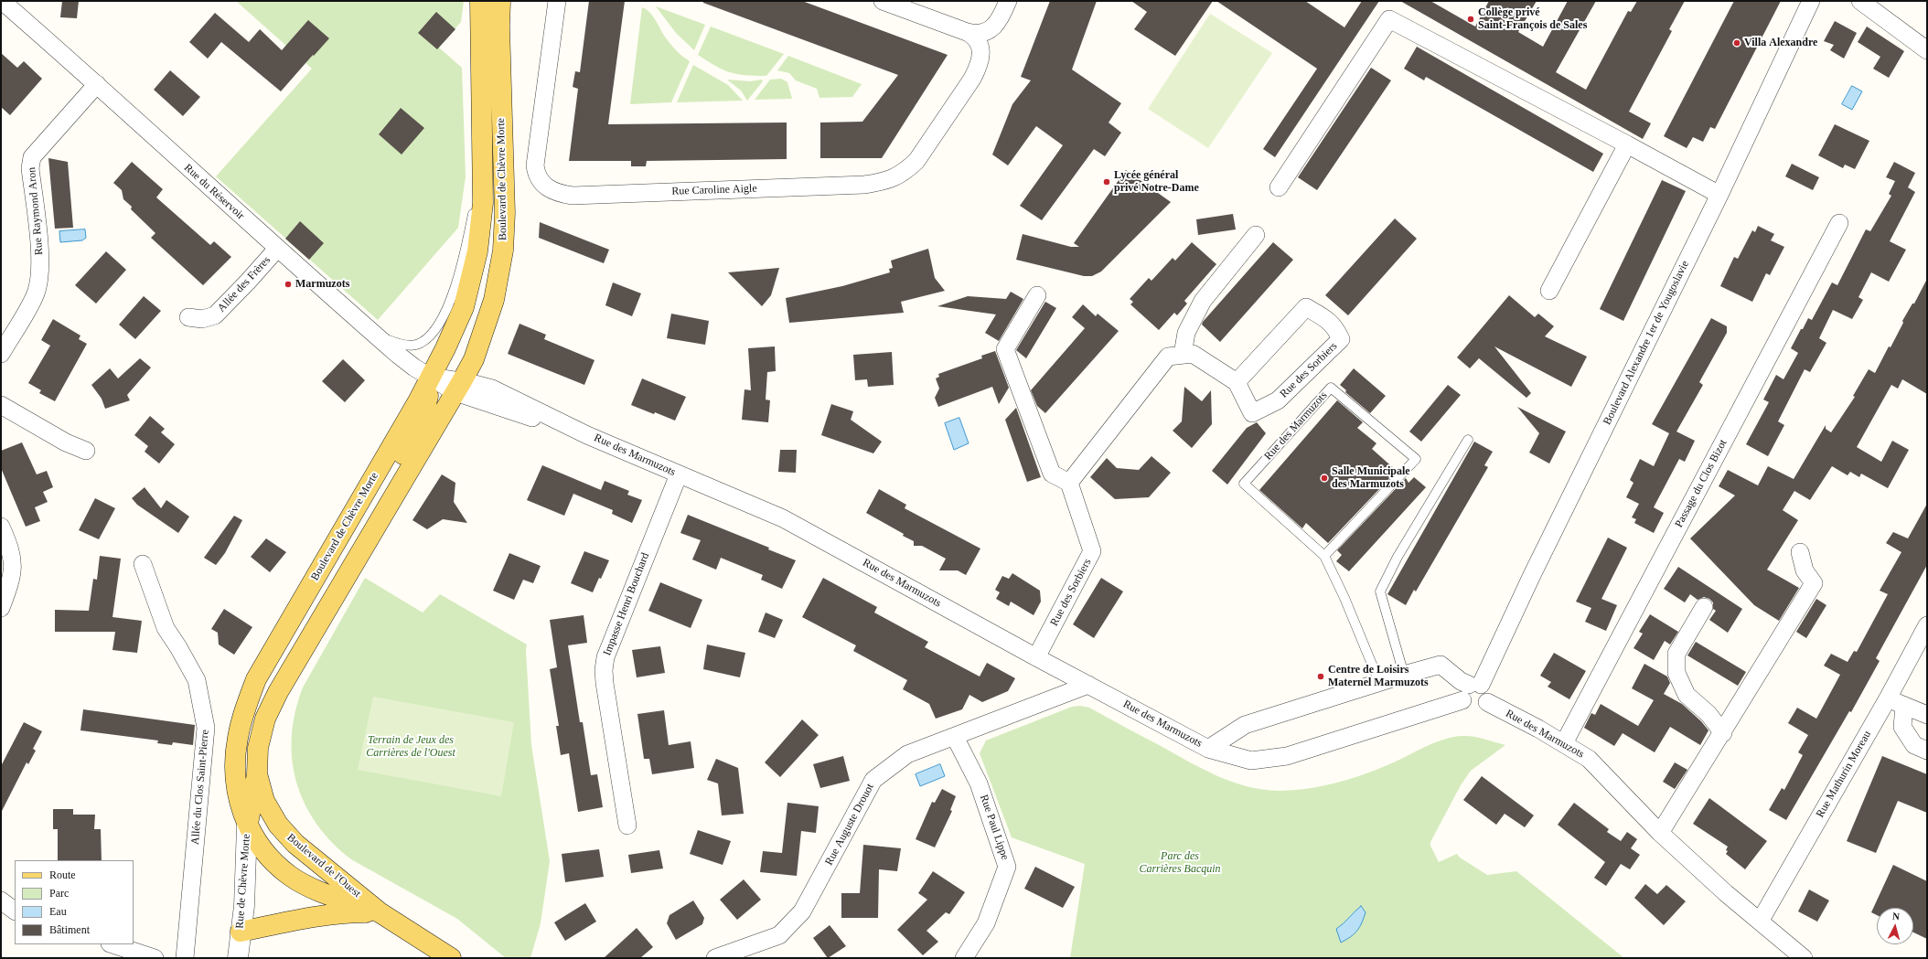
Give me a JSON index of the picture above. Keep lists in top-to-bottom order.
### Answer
{
  "streets": {
    "main road": ["Boulevard de Chèvre Morte", "Boulevard de l'Ouest"],
    "street": [
      "Rue Caroline Aigle",
      "Rue du Réservoir",
      "Rue Raymond Aron",
      "Allée des Frères",
      "Boulevard Alexandre 1er de Yougoslavie",
      "Rue des Sorbiers",
      "Rue des Marmuzots",
      "Passage du Clos Bizot",
      "Impasse Henri Bouchard",
      "Rue Mathurin Moreau",
      "Allée du Clos Saint-Pierre",
      "Rue Auguste Drouot",
      "Rue Paul Lippe",
      "Rue de Chèvre Morte"
    ]
  },
  "crossings": [
    ["Boulevard de Chèvre Morte", "Rue du Réservoir"],
    ["Boulevard de Chèvre Morte", "Rue des Marmuzots"],
    ["Boulevard de Chèvre Morte", "Boulevard de l'Ouest"],
    ["Boulevard de Chèvre Morte", "Rue de Chèvre Morte"],
    ["Rue du Réservoir", "Rue Raymond Aron"],
    ["Rue du Réservoir", "Allée des Frères"],
    ["Rue du Réservoir", "Rue des Marmuzots"],
    ["Boulevard Alexandre 1er de Yougoslavie", "Rue des Marmuzots"],
    ["Rue des Sorbiers", "Rue des Marmuzots"],
    ["Rue des Marmuzots", "Passage du Clos Bizot"],
    ["Rue des Marmuzots", "Impasse Henri Bouchard"],
    ["Rue des Marmuzots", "Rue Mathurin Moreau"],
    ["Rue des Marmuzots", "Rue Auguste Drouot"],
    ["Rue Auguste Drouot", "Rue Paul Lippe"],
    ["Boulevard de l'Ouest", "Rue de Chèvre Morte"]
  ],
  "parks": ["Terrain de Jeux des Carrières de l'Ouest", "Parc des Carrières Bacquin"],
  "places": [
    "Collège privé Saint-François de Sales",
    "Villa Alexandre",
    "Lycée général privé Notre-Dame",
    "Marmuzots",
    "Salle Municipale des Marmuzots",
    "Centre de Loisirs Maternel Marmuzots"
  ],
  "legend": [
    "Route",
    "Parc",
    "Eau",
    "Bâtiment"
  ],
  "north": "top"
}
